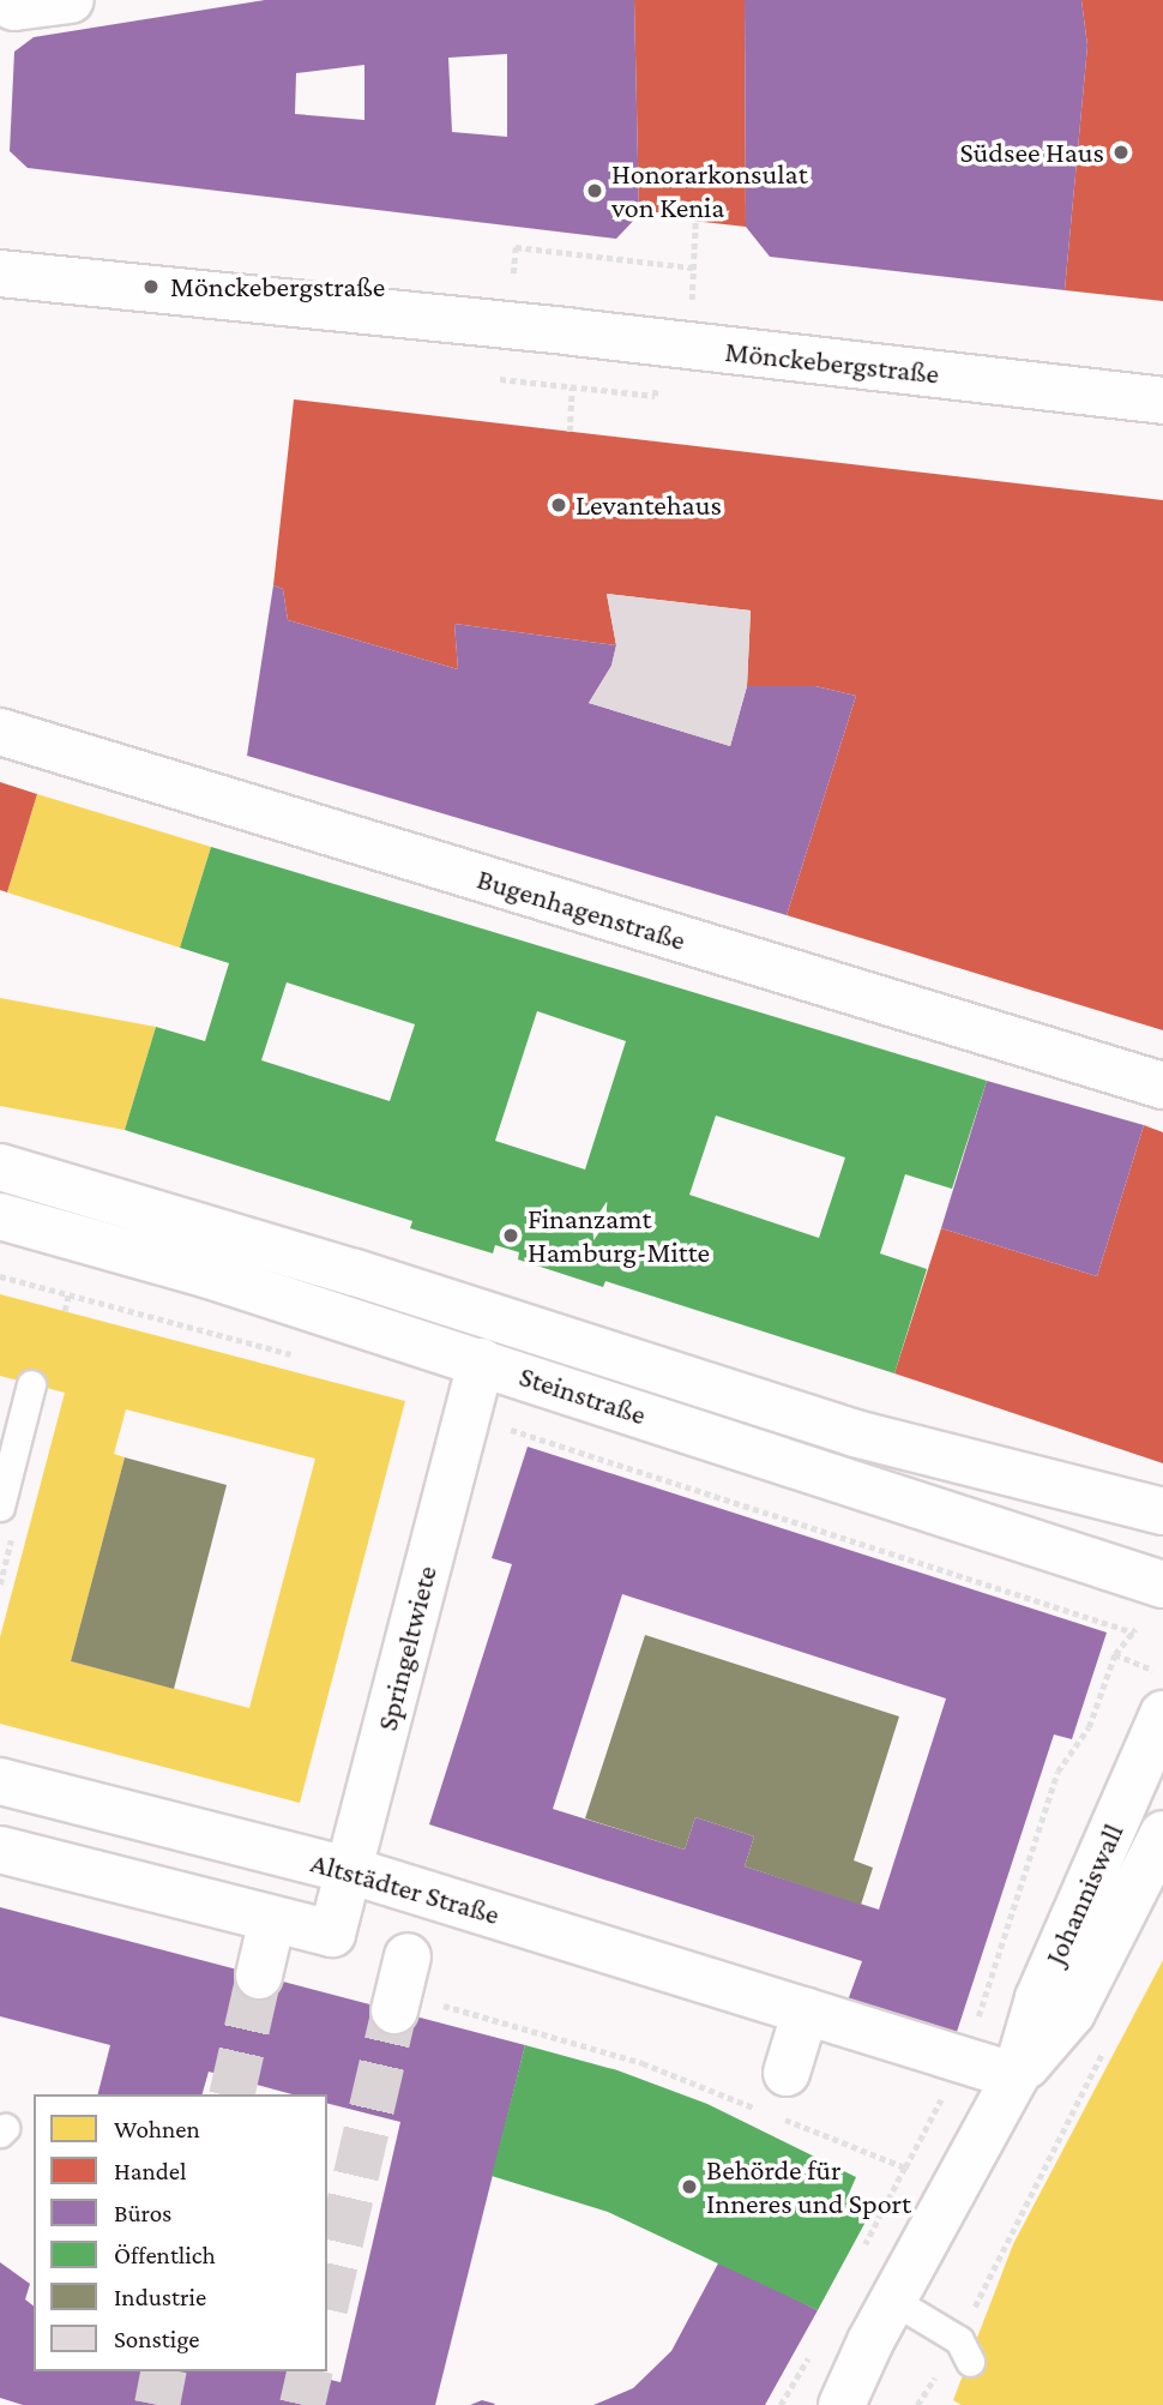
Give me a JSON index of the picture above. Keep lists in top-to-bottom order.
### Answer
{
  "streets": {
    "street": [
      "Mönckebergstraße",
      "Bugenhagenstraße",
      "Steinstraße",
      "Springeltwiete",
      "Altstädter Straße",
      "Johanniswall"
    ]
  },
  "crossings": [
    ["Steinstraße", "Springeltwiete"],
    ["Springeltwiete", "Altstädter Straße"],
    ["Altstädter Straße", "Johanniswall"]
  ],
  "places": [
    "Südsee Haus",
    "Honorarkonsulat von Kenia",
    "Mönckebergstraße",
    "Levantehaus",
    "Finanzamt Hamburg-Mitte",
    "Behörde für Inneres und Sport"
  ],
  "legend": [
    "Wohnen",
    "Handel",
    "Büros",
    "Öffentlich",
    "Industrie",
    "Sonstige"
  ]
}
